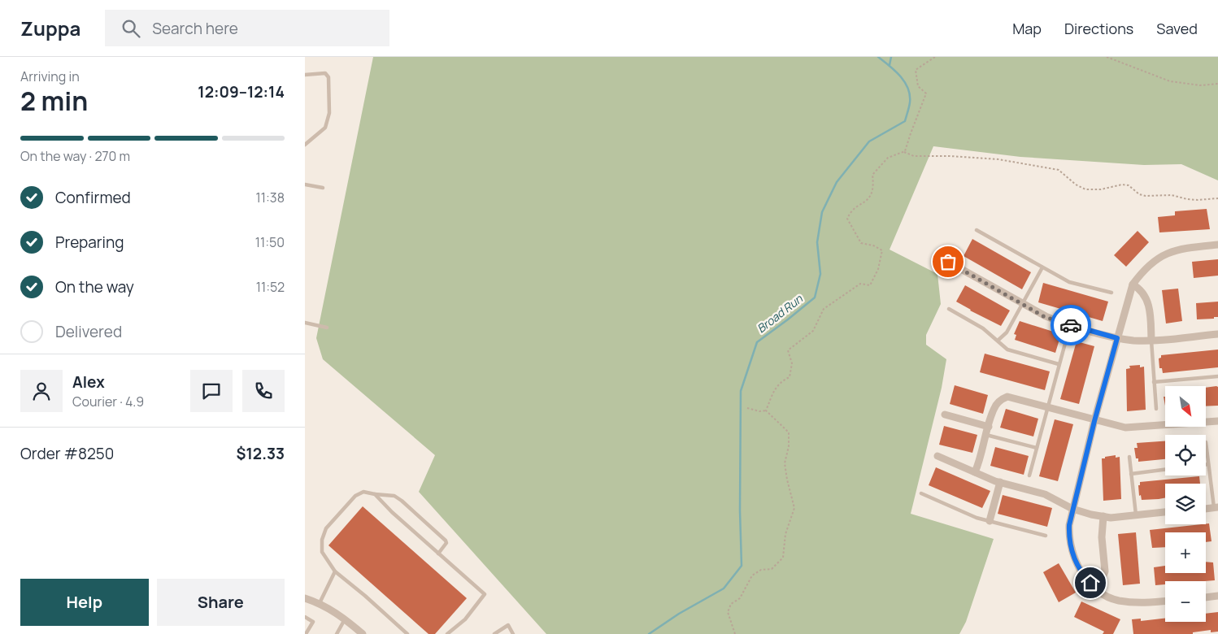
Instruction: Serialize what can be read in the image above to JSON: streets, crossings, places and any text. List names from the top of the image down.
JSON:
{
  "water": ["Broad Run"],
  "north": "bottom right",
  "page": {
    "header": "Zuppa",
    "search": "Search here",
    "nav": ["Map", "Directions", "Saved"],
    "heading": ["2 min", "Arriving in", "12:09–12:14"],
    "panel": [
      "Alex",
      "Courier · 4.9",
      "Order #8250",
      "$12.33"
    ],
    "bar": "On the way · 270 m",
    "list": [
      ["Confirmed", "11:38"],
      ["Preparing", "11:50"],
      ["On the way", "11:52"],
      "Delivered"
    ],
    "map_buttons": ["+", "−"],
    "buttons": ["Help", "Share"]
  }
}
